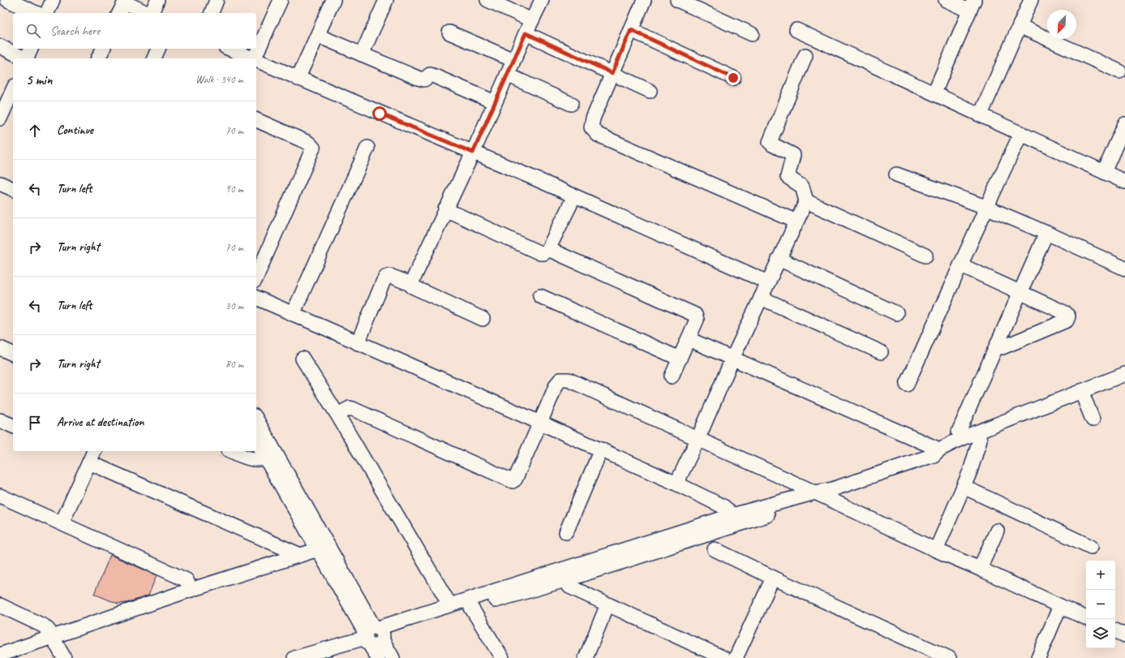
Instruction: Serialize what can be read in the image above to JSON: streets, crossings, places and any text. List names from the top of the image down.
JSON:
{
  "north": "bottom left",
  "page": {
    "search": "Search here",
    "heading": ["5 min", "Walk · 340 m"],
    "list": [
      ["Continue", "70 m"],
      ["Turn left", "90 m"],
      ["Turn right", "70 m"],
      ["Turn left", "30 m"],
      ["Turn right", "80 m"],
      "Arrive at destination"
    ],
    "map_buttons": ["+", "−"]
  }
}
